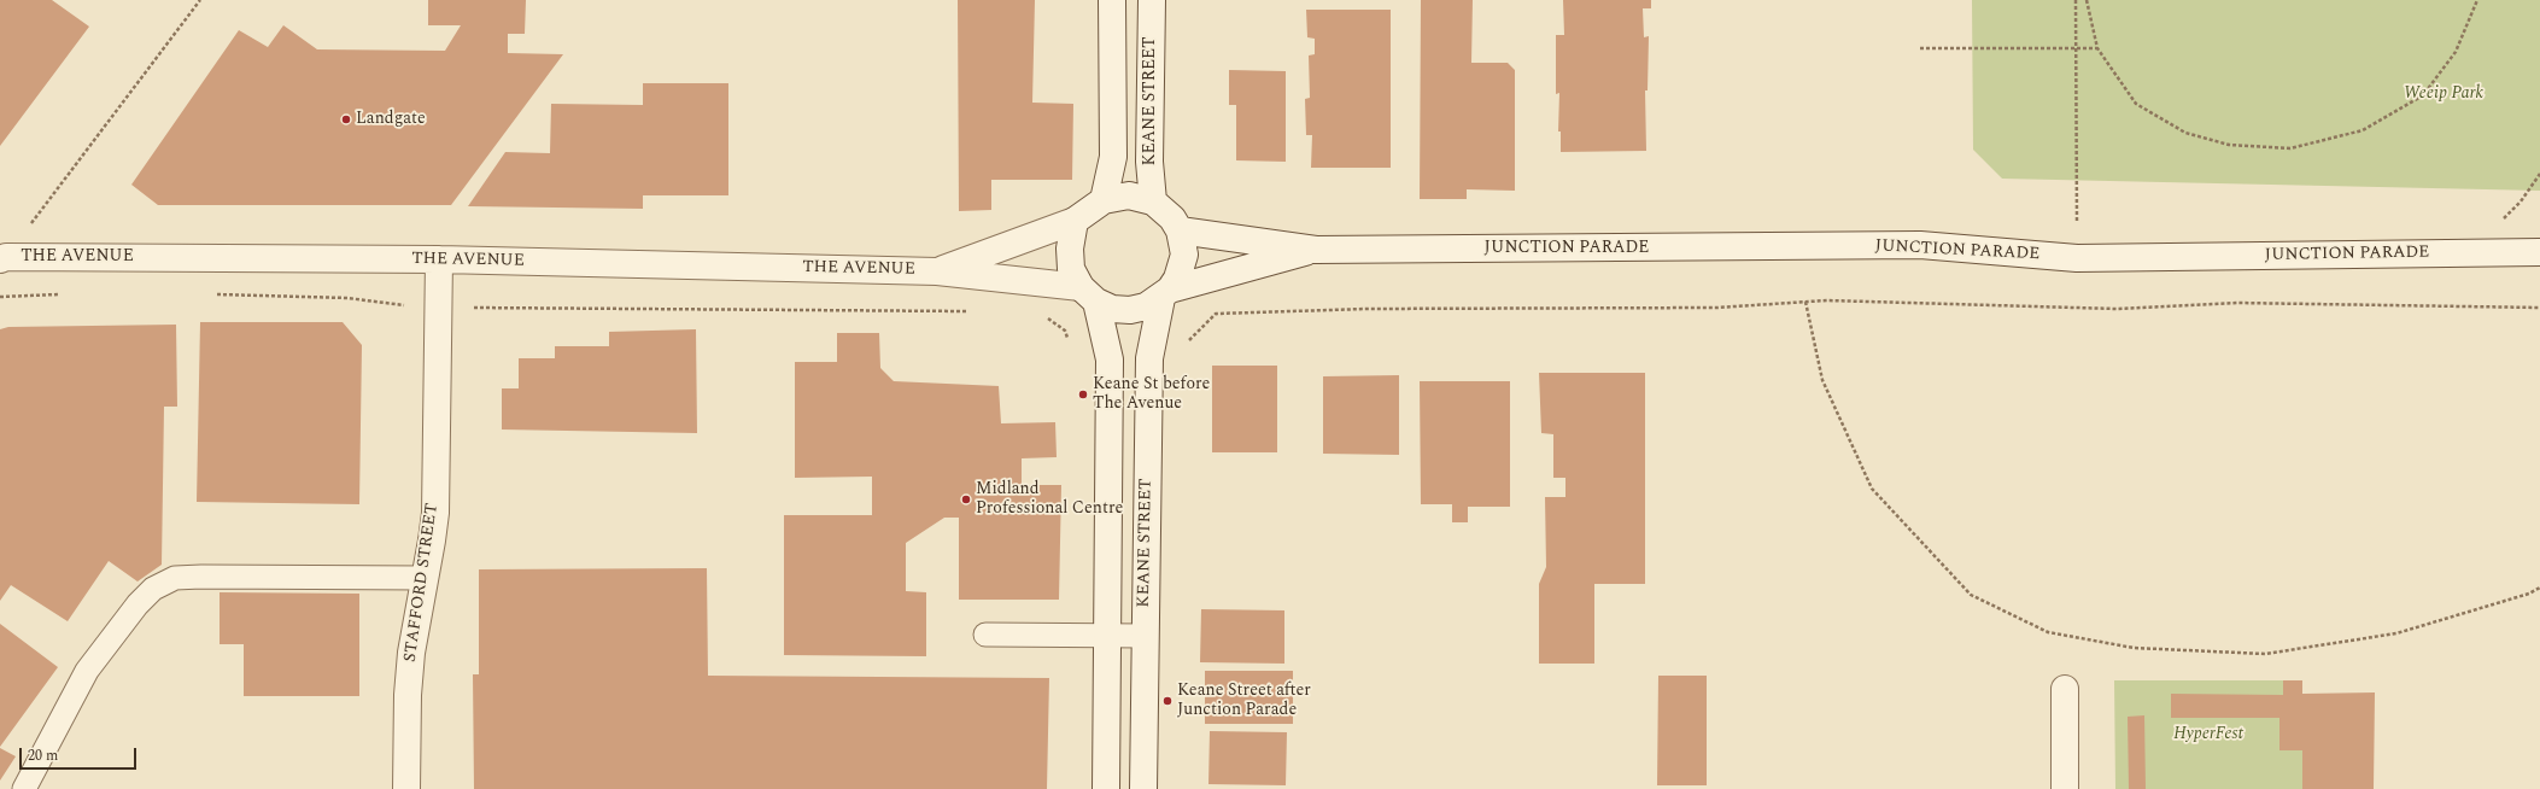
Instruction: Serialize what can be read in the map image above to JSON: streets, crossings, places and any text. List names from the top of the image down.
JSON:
{
  "streets": {
    "street": [
      "KEANE STREET",
      "JUNCTION PARADE",
      "THE AVENUE",
      "STAFFORD STREET"
    ]
  },
  "crossings": [
    ["KEANE STREET", "JUNCTION PARADE"],
    ["KEANE STREET", "THE AVENUE"],
    ["JUNCTION PARADE", "THE AVENUE"],
    ["THE AVENUE", "STAFFORD STREET"]
  ],
  "parks": ["Weeip Park", "HyperFest"],
  "places": [
    "Landgate",
    "Keane St before The Avenue",
    "Midland Professional Centre",
    "Keane Street after Junction Parade"
  ],
  "scale_bar": "20 m"
}
